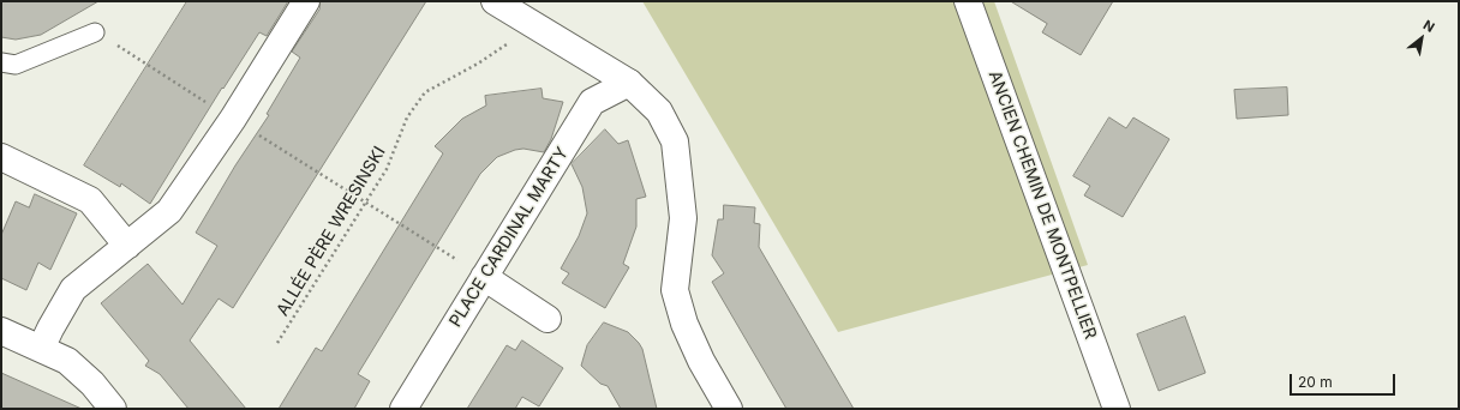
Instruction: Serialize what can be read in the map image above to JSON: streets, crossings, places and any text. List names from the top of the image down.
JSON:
{
  "streets": {
    "street": ["ANCIEN CHEMIN DE MONTPELLIER", "PLACE CARDINAL MARTY"],
    "path": ["ALLÉE PÈRE WRESINSKI"]
  },
  "scale_bar": "20 m",
  "north": "top right"
}
